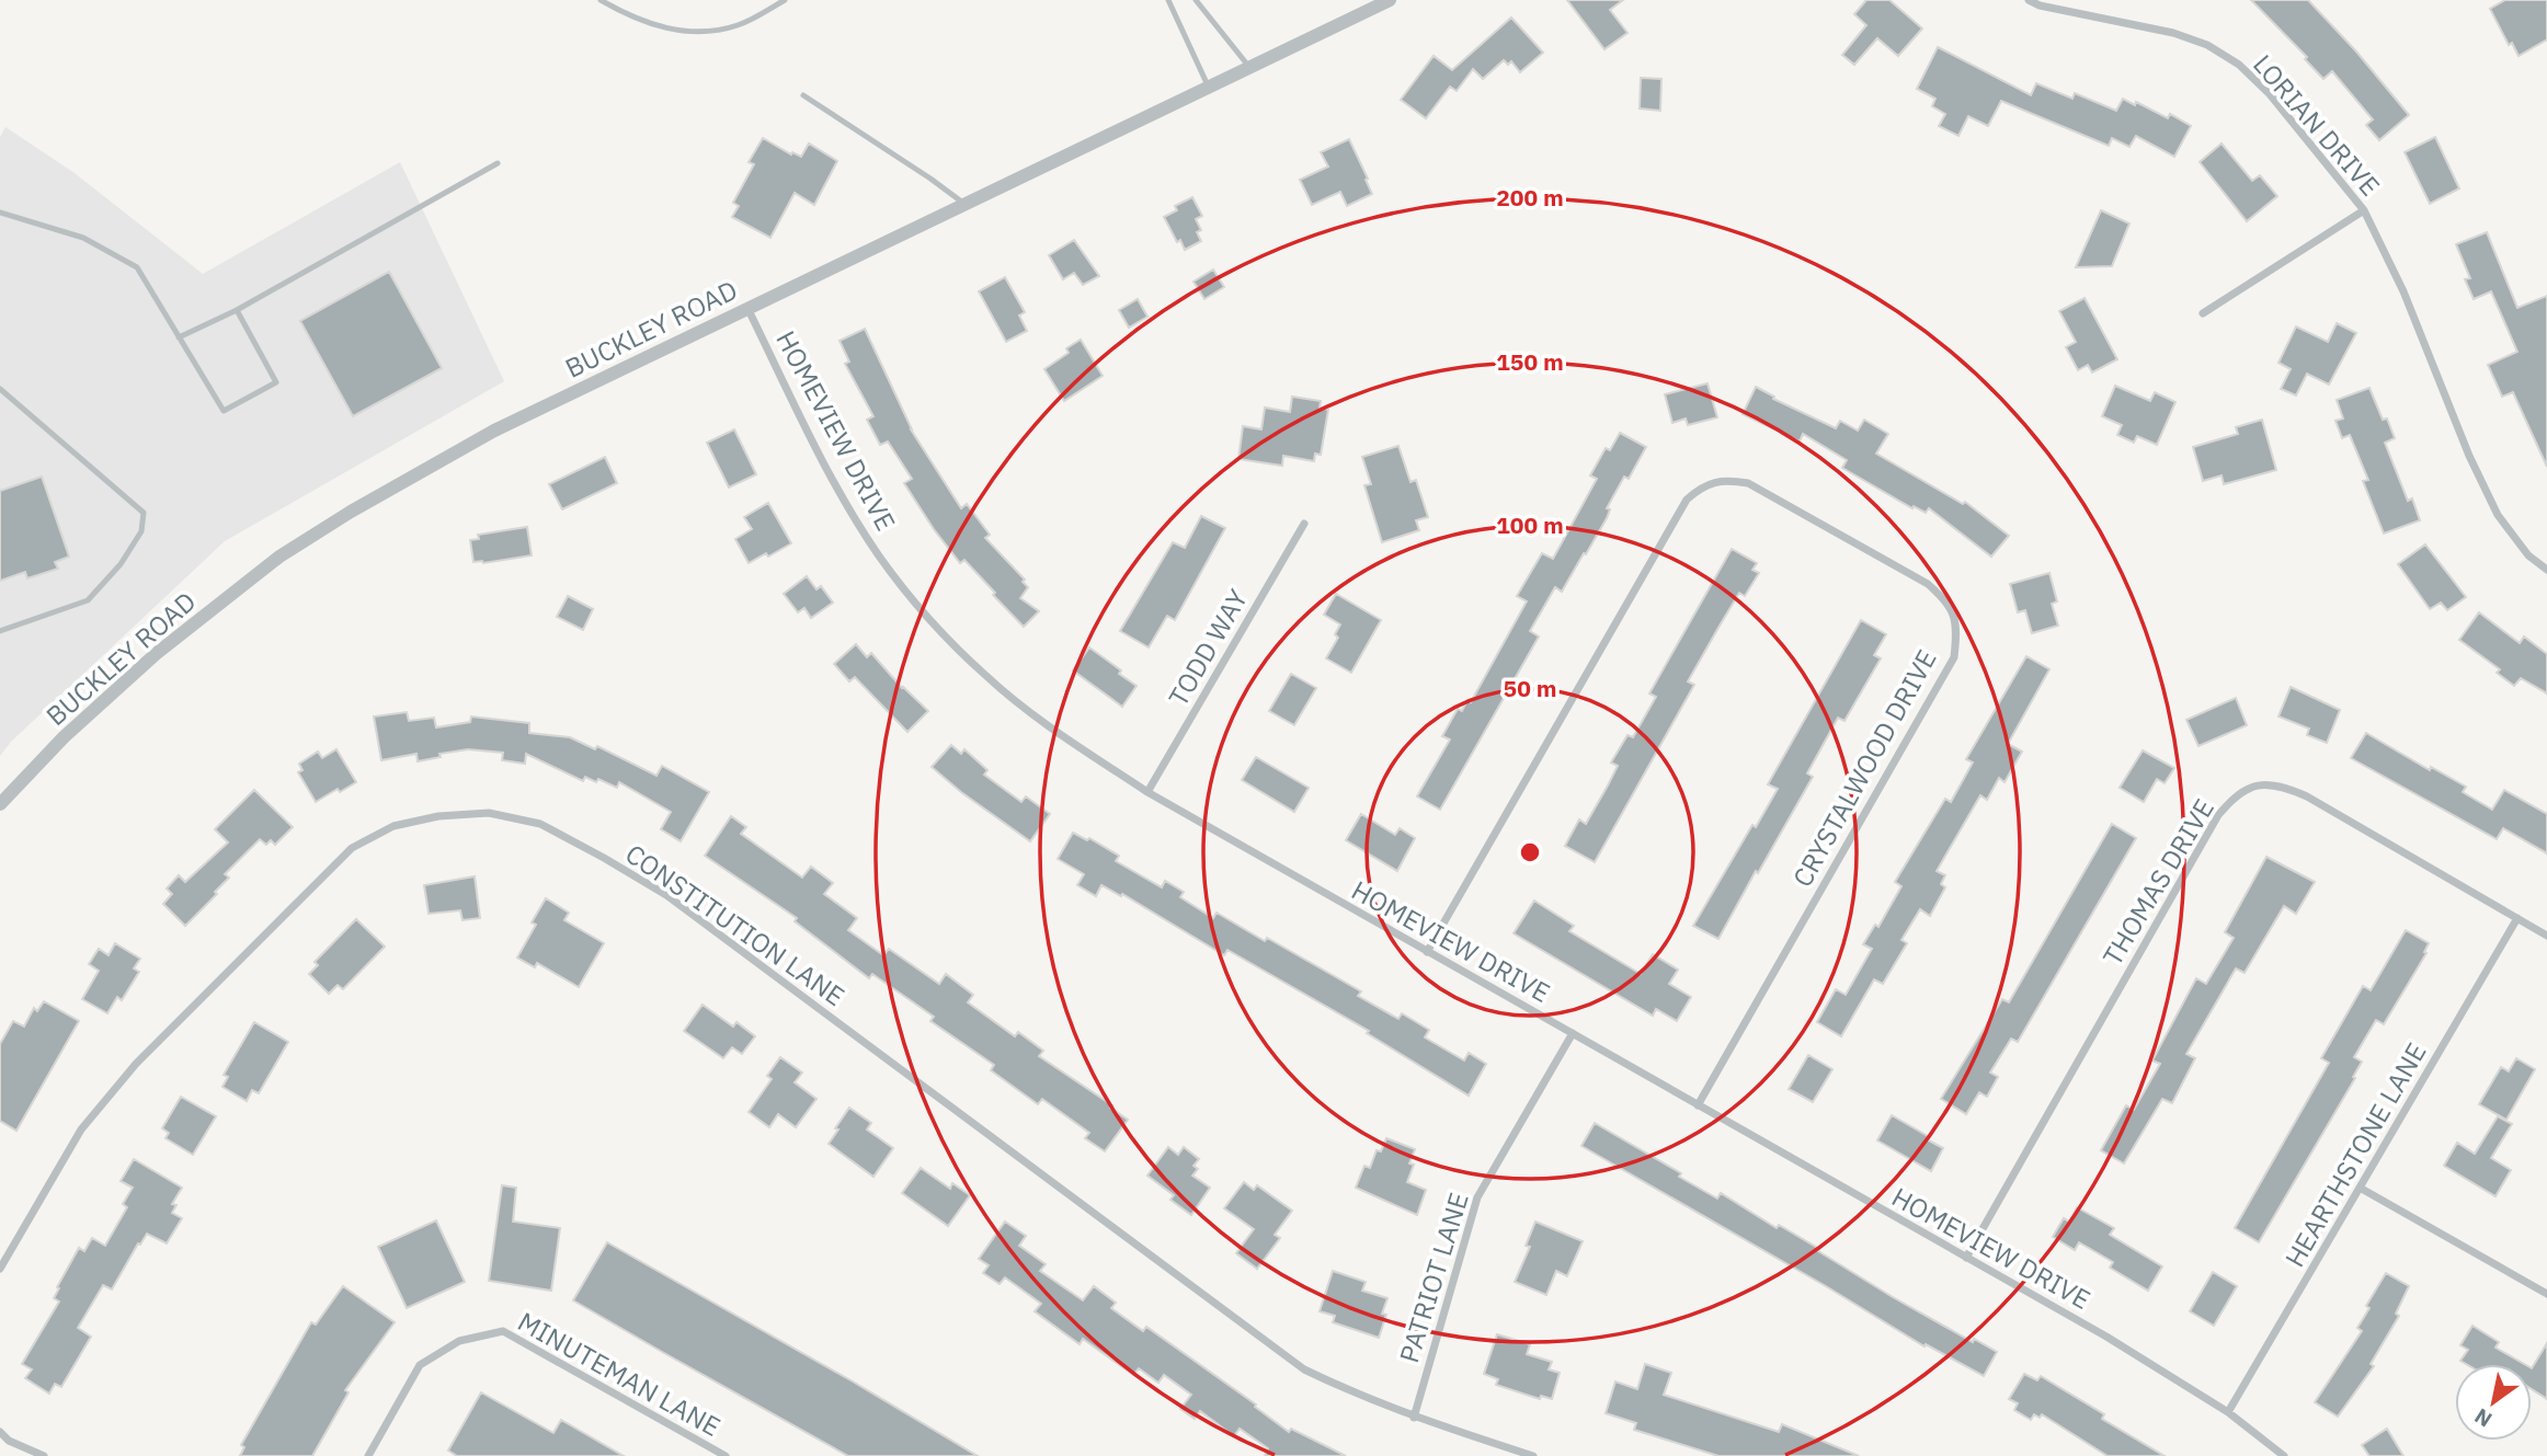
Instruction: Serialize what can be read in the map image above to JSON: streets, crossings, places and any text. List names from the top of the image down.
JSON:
{
  "streets": {
    "street": [
      "LORIAN DRIVE",
      "BUCKLEY ROAD",
      "HOMEVIEW DRIVE",
      "TODD WAY",
      "CRYSTALWOOD DRIVE",
      "THOMAS DRIVE",
      "CONSTITUTION LANE",
      "HEARTHSTONE LANE",
      "PATRIOT LANE",
      "MINUTEMAN LANE"
    ]
  },
  "crossings": [
    ["BUCKLEY ROAD", "HOMEVIEW DRIVE"],
    ["HOMEVIEW DRIVE", "TODD WAY"],
    ["HOMEVIEW DRIVE", "CRYSTALWOOD DRIVE"],
    ["HOMEVIEW DRIVE", "THOMAS DRIVE"],
    ["HOMEVIEW DRIVE", "HEARTHSTONE LANE"],
    ["HOMEVIEW DRIVE", "PATRIOT LANE"],
    ["THOMAS DRIVE", "HEARTHSTONE LANE"],
    ["CONSTITUTION LANE", "PATRIOT LANE"]
  ],
  "north": "bottom left",
  "rings": [
    "200 m",
    "150 m",
    "100 m",
    "50 m"
  ]
}
